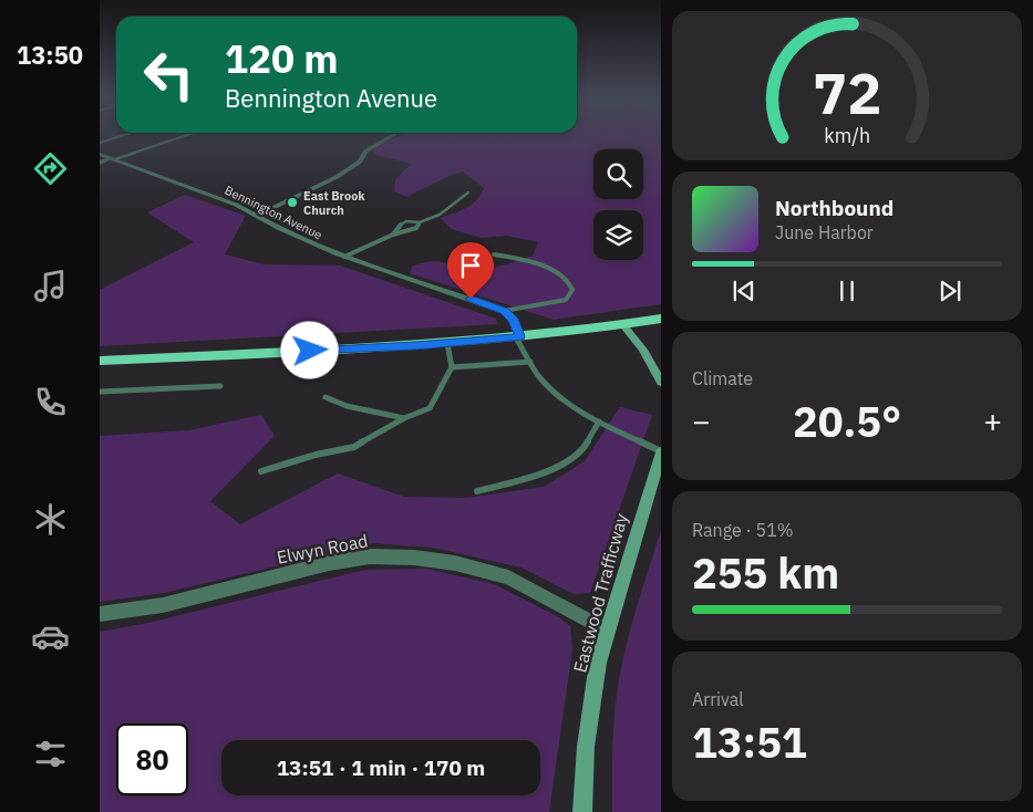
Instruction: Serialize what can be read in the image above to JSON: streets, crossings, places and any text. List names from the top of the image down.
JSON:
{
  "streets": {
    "main road": ["Eastwood Trafficway"],
    "street": ["Bennington Avenue", "Elwyn Road"]
  },
  "crossings": [
    ["Elwyn Road", "Eastwood Trafficway"]
  ],
  "places": ["East Brook Church"],
  "page": {
    "tabs": "13:50",
    "turn": ["120 m", "Bennington Avenue"],
    "song": ["Northbound", "June Harbor"],
    "tile": [
      "Climate",
      ["Range · 51%", "255 km"],
      ["Arrival", "13:51"]
    ],
    "heat": ["−", "20.5°", "+"],
    "limit": "80",
    "trip": "13:51 · 1 min · 170 m",
    "gauge": ["72", "km/h"]
  }
}
